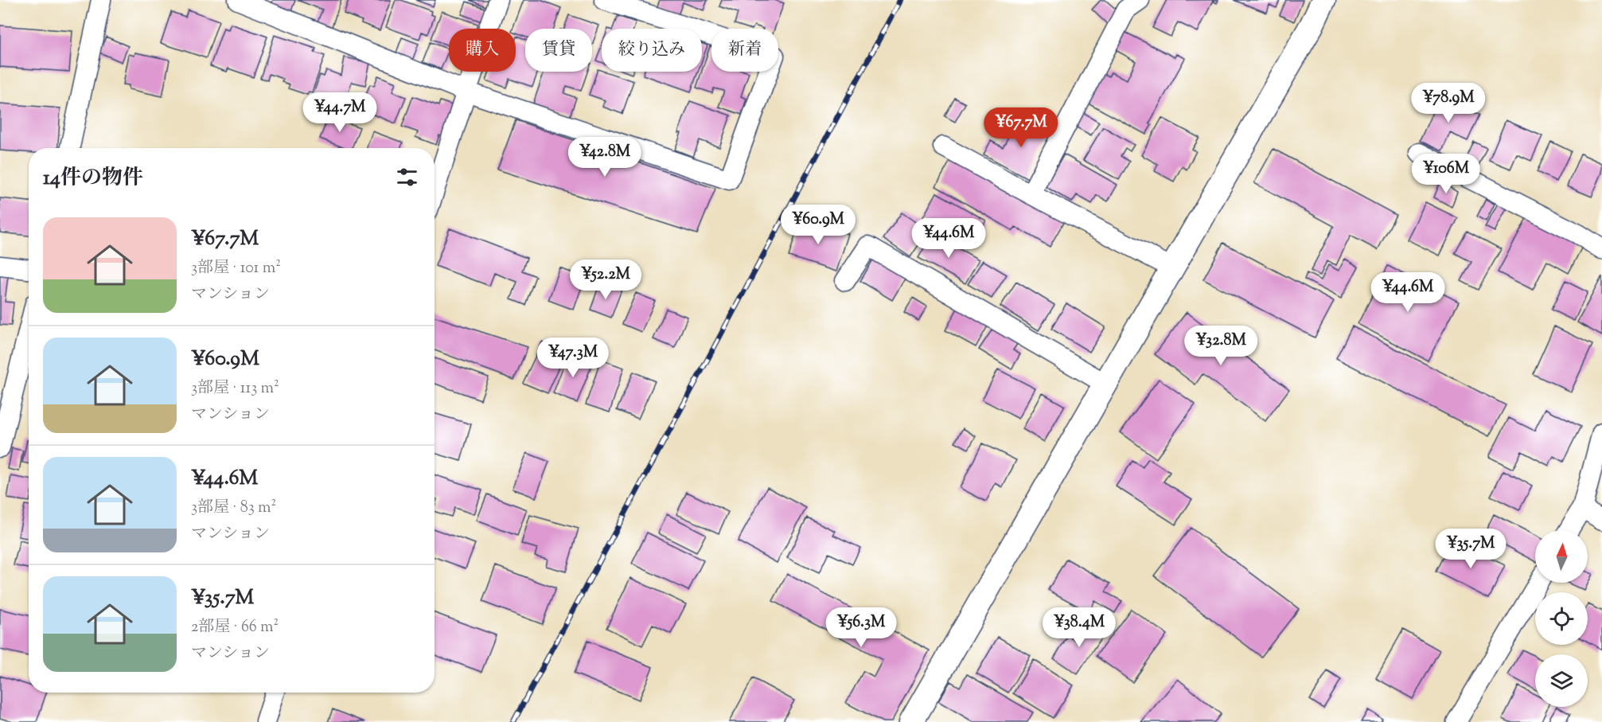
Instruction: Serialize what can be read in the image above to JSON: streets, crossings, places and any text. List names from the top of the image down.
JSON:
{
  "north": "top",
  "page": {
    "chip": [
      "購入",
      "賃貸",
      "絞り込み",
      "新着"
    ],
    "price": [
      "¥78.9M",
      "¥44.7M",
      "¥67.7M",
      "¥42.8M",
      "¥106M",
      "¥60.9M",
      "¥44.6M",
      "¥52.2M",
      "¥44.6M",
      "¥32.8M",
      "¥47.3M",
      "¥35.7M",
      "¥56.3M",
      "¥38.4M"
    ],
    "heading": "14件の物件",
    "list": [
      {
        "name": "¥67.7M",
        "note": "3部屋 · 101 m² · マンション"
      },
      {
        "name": "¥60.9M",
        "note": "3部屋 · 113 m² · マンション"
      },
      {
        "name": "¥44.6M",
        "note": "3部屋 · 83 m² · マンション"
      },
      {
        "name": "¥35.7M",
        "note": "2部屋 · 66 m² · マンション"
      }
    ]
  }
}
